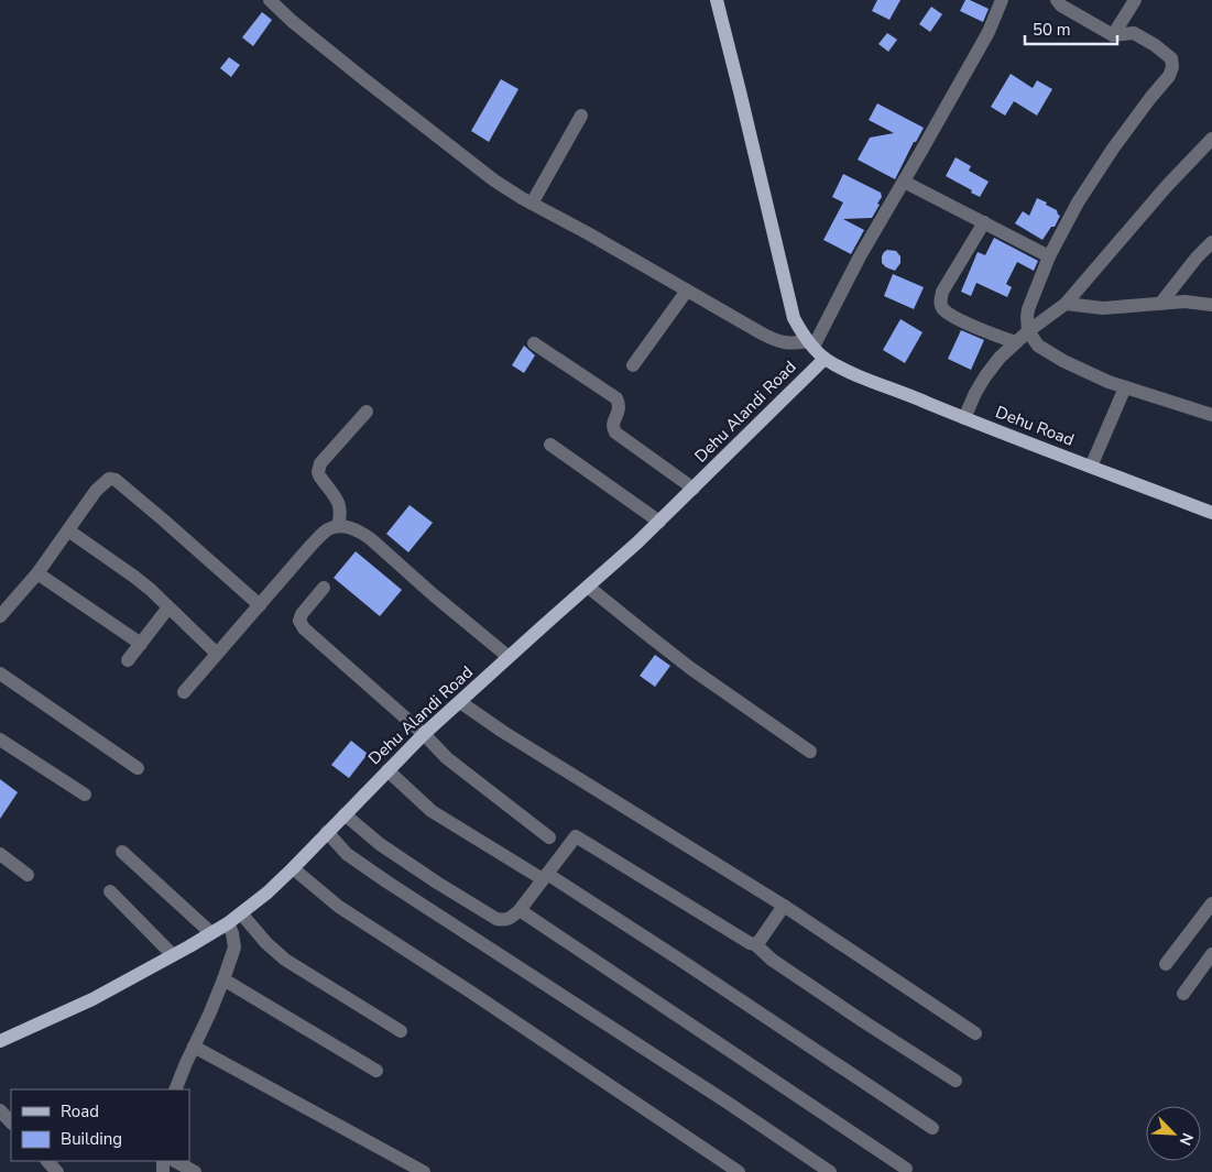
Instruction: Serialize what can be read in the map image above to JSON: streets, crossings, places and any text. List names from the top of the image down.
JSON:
{
  "streets": {
    "main road": ["Dehu Alandi Road", "Dehu Road"]
  },
  "crossings": [
    ["Dehu Alandi Road", "Dehu Road"]
  ],
  "legend": ["Road", "Building"],
  "scale_bar": "50 m",
  "north": "bottom right"
}
